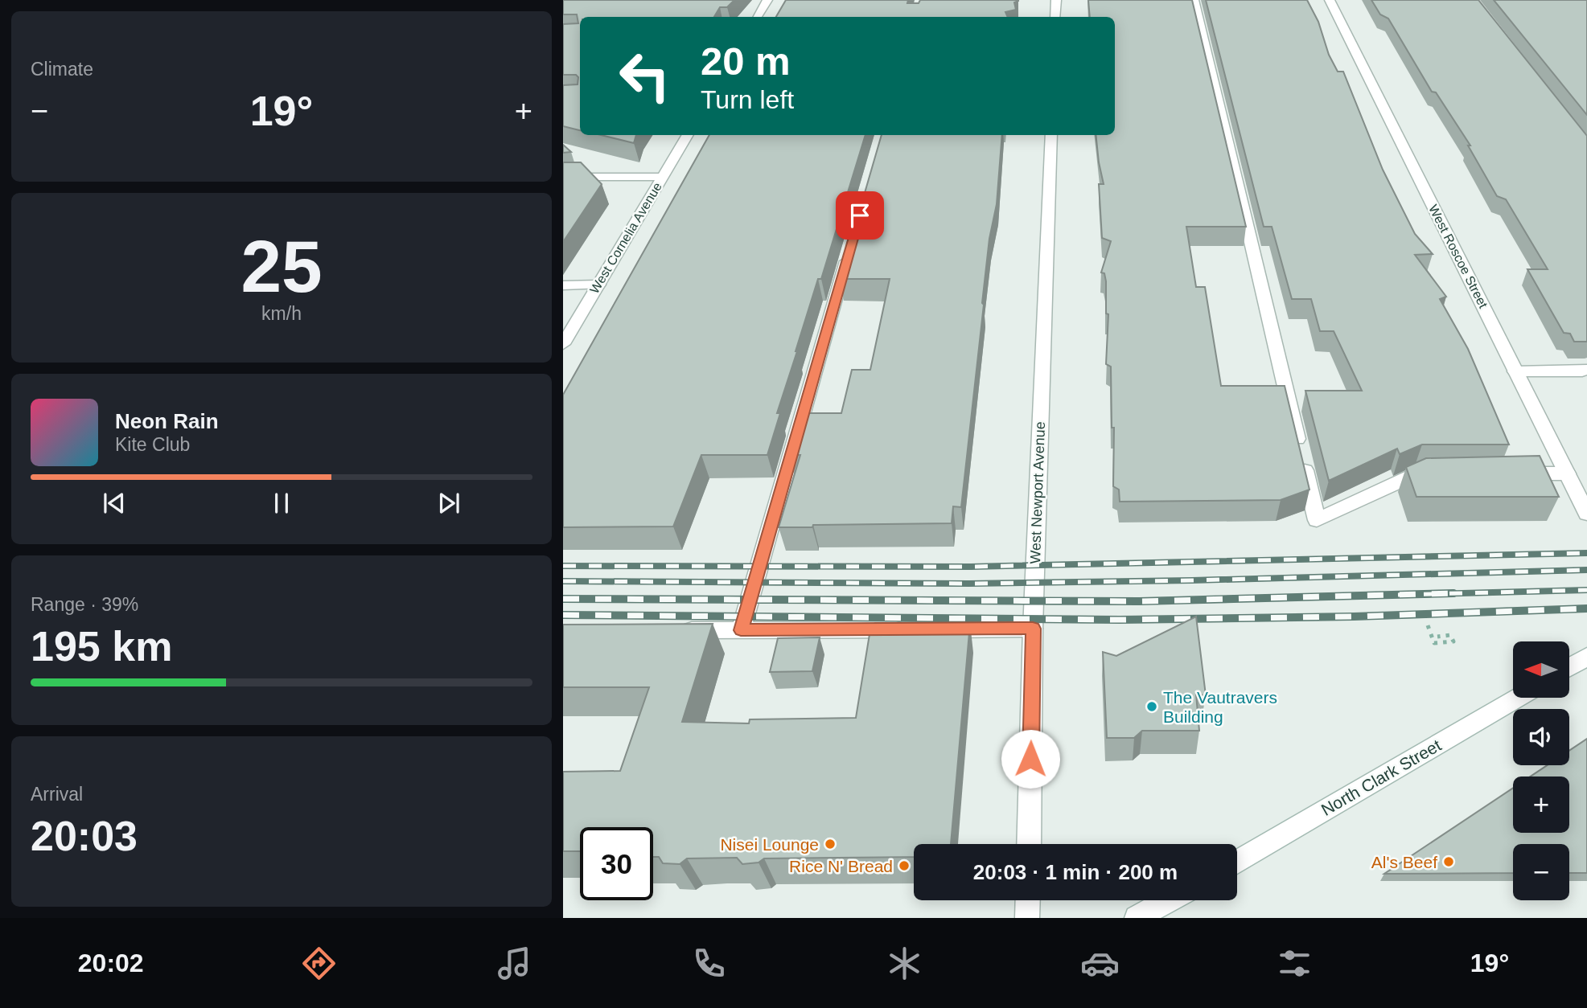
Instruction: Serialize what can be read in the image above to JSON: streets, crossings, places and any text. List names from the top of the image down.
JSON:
{
  "streets": {
    "street": [
      "West Cornelia Avenue",
      "West Roscoe Street",
      "West Newport Avenue",
      "North Clark Street"
    ]
  },
  "places": [
    "The Vautravers Building",
    "Nisei Lounge",
    "Al's Beef",
    "Rice N' Bread"
  ],
  "north": "left",
  "page": {
    "tile": [
      "Climate",
      ["25", "km/h"],
      ["Range · 39%", "195 km"],
      ["Arrival", "20:03"]
    ],
    "turn": ["20 m", "Turn left"],
    "heat": ["−", "19°", "+"],
    "song": ["Neon Rain", "Kite Club"],
    "map_buttons": ["+", "−"],
    "limit": "30",
    "trip": "20:03 · 1 min · 200 m",
    "tabs": ["20:02", "19°"]
  }
}
